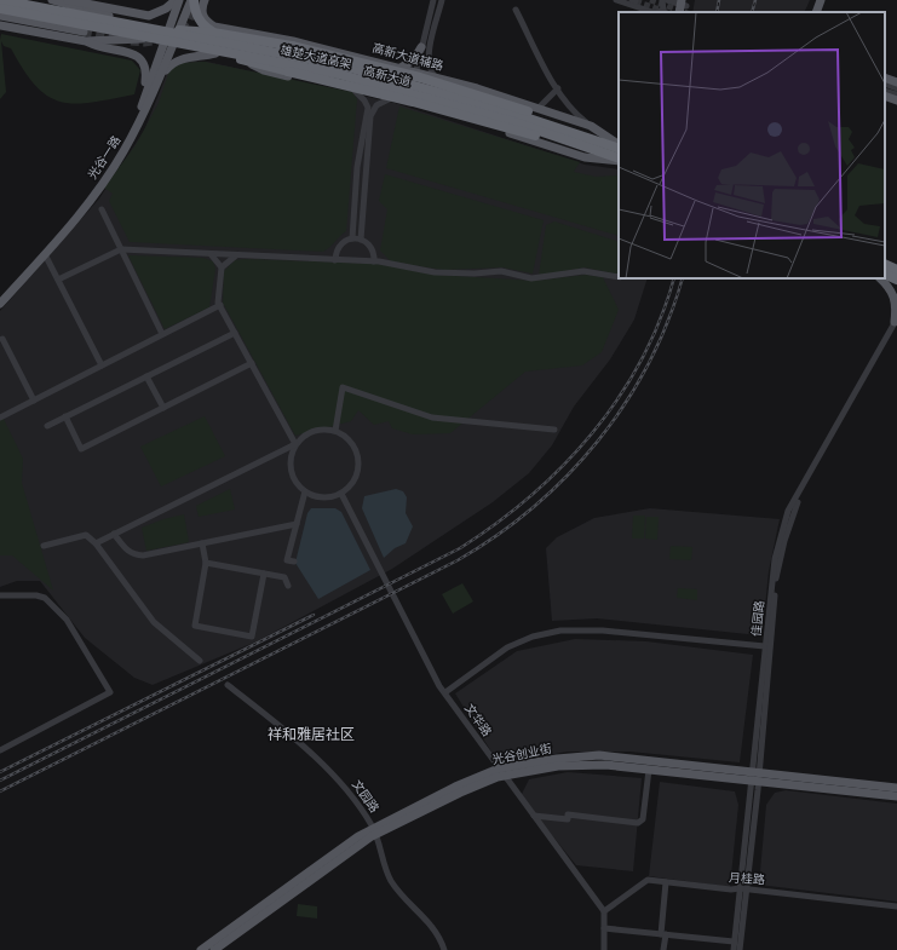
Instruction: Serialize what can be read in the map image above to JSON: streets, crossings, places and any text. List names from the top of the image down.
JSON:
{
  "streets": {
    "highway": ["雄楚大道高架"],
    "main road": [
      "高新大道辅路",
      "高新大道",
      "光谷一路",
      "光谷创业街"
    ],
    "street": [
      "佳园路",
      "文华路",
      "文园路",
      "月桂路"
    ]
  },
  "crossings": [
    ["雄楚大道高架", "高新大道"],
    ["高新大道", "光谷一路"],
    ["佳园路", "光谷创业街"],
    ["佳园路", "月桂路"],
    ["文华路", "光谷创业街"],
    ["文华路", "月桂路"],
    ["光谷创业街", "文园路"]
  ],
  "districts": ["祥和雅居社区"]
}
